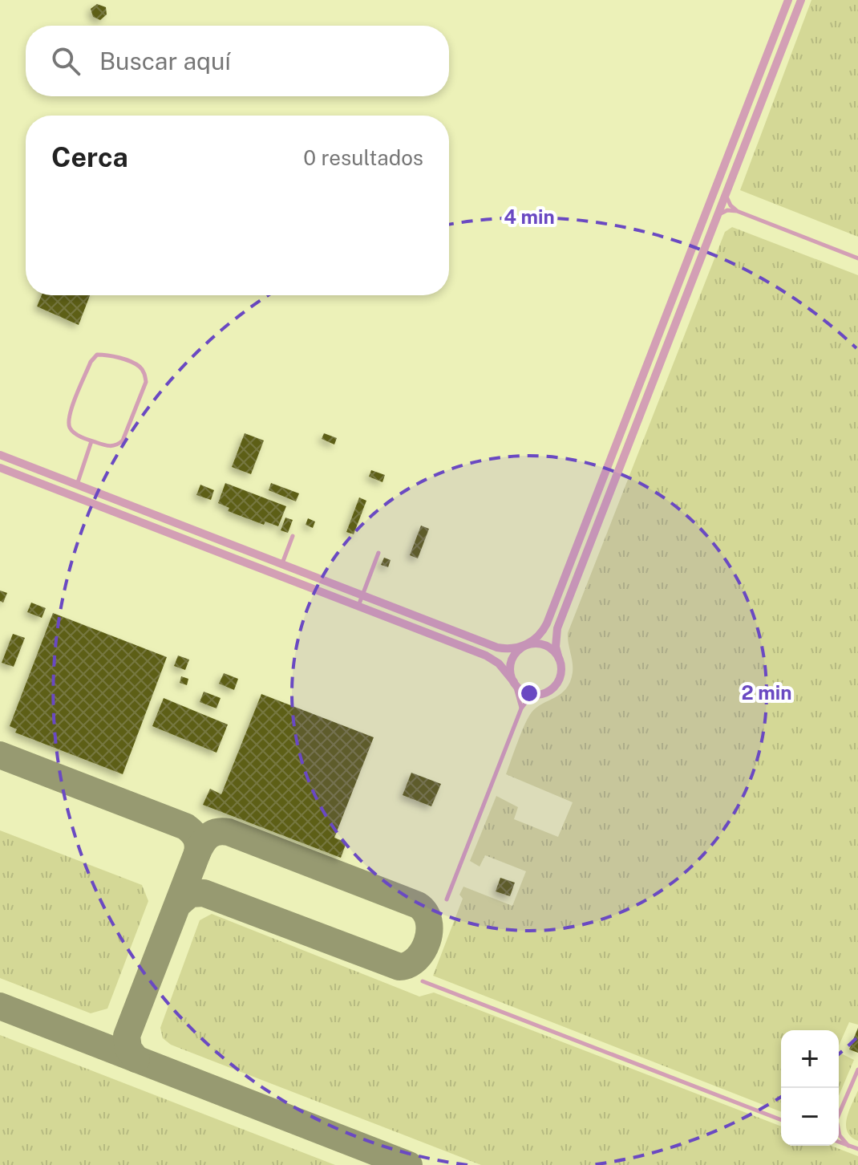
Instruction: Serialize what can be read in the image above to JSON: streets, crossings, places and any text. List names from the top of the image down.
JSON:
{
  "page": {
    "search": "Buscar aquí",
    "heading": ["Cerca", "0 resultados"],
    "map_buttons": ["+", "−"]
  },
  "rings": ["4 min", "2 min"]
}
